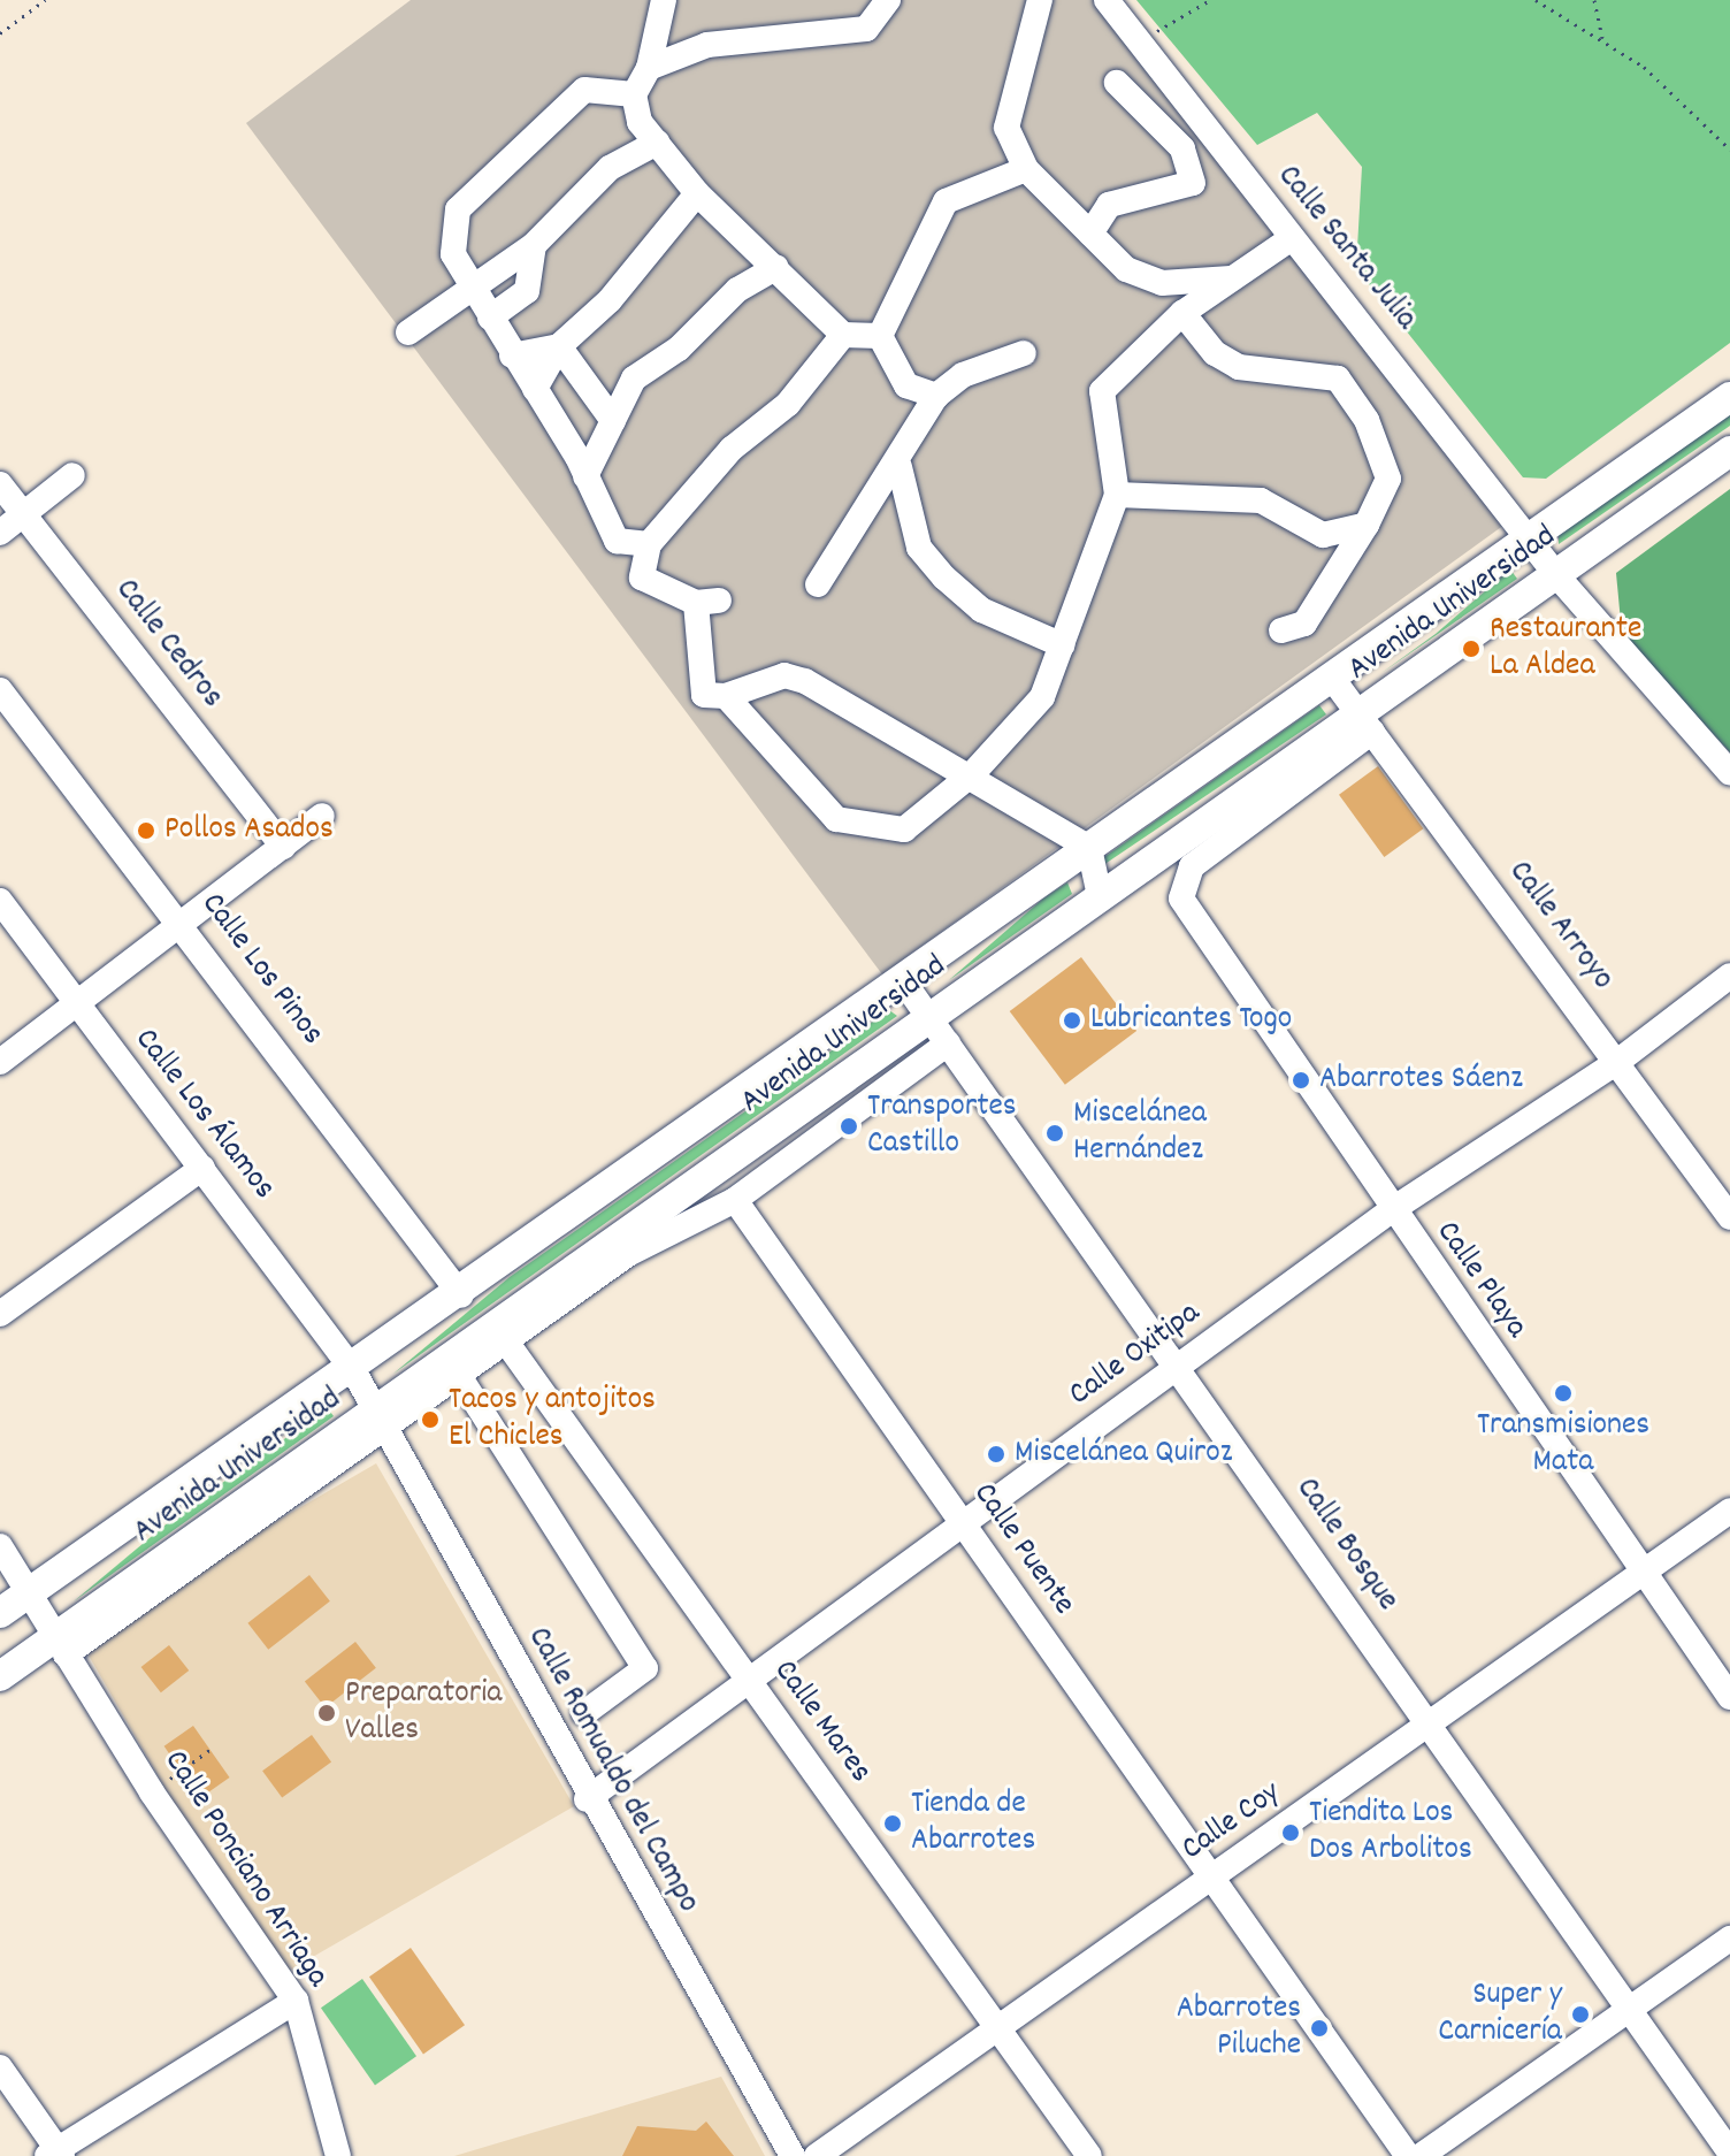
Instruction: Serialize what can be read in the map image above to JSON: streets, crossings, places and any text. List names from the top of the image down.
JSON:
{
  "streets": {
    "main road": ["Avenida Universidad"],
    "street": [
      "Calle Santa Julia",
      "Calle Cedros",
      "Calle Arroyo",
      "Calle Los Pinos",
      "Calle Los Álamos",
      "Calle Playa",
      "Calle Oxitipa",
      "Calle Bosque",
      "Calle Puente",
      "Calle Mares",
      "Calle Romualdo del Campo",
      "Calle Coy",
      "Calle Ponciano Arriaga"
    ]
  },
  "crossings": [
    ["Calle Santa Julia", "Avenida Universidad"],
    ["Avenida Universidad", "Calle Arroyo"],
    ["Avenida Universidad", "Calle Los Pinos"],
    ["Avenida Universidad", "Calle Los Álamos"],
    ["Avenida Universidad", "Calle Playa"],
    ["Avenida Universidad", "Calle Bosque"],
    ["Avenida Universidad", "Calle Mares"],
    ["Avenida Universidad", "Calle Romualdo del Campo"],
    ["Avenida Universidad", "Calle Ponciano Arriaga"],
    ["Calle Arroyo", "Calle Playa"],
    ["Calle Arroyo", "Calle Oxitipa"],
    ["Calle Los Álamos", "Calle Romualdo del Campo"],
    ["Calle Playa", "Calle Oxitipa"],
    ["Calle Playa", "Calle Coy"],
    ["Calle Oxitipa", "Calle Bosque"],
    ["Calle Oxitipa", "Calle Puente"],
    ["Calle Oxitipa", "Calle Mares"],
    ["Calle Oxitipa", "Calle Romualdo del Campo"],
    ["Calle Bosque", "Calle Coy"],
    ["Calle Puente", "Calle Coy"],
    ["Calle Mares", "Calle Coy"]
  ],
  "places": [
    "Restaurante La Aldea",
    "Pollos Asados",
    "Lubricantes Togo",
    "Abarrotes Sáenz",
    "Transportes Castillo",
    "Miscelánea Hernández",
    "Transmisiones Mata",
    "Tacos y antojitos El Chicles",
    "Miscelánea Quiroz",
    "Preparatoria Valles",
    "Tienda de Abarrotes",
    "Tiendita Los Dos Arbolitos",
    "Super y Carnicería",
    "Abarrotes Piluche"
  ]
}
